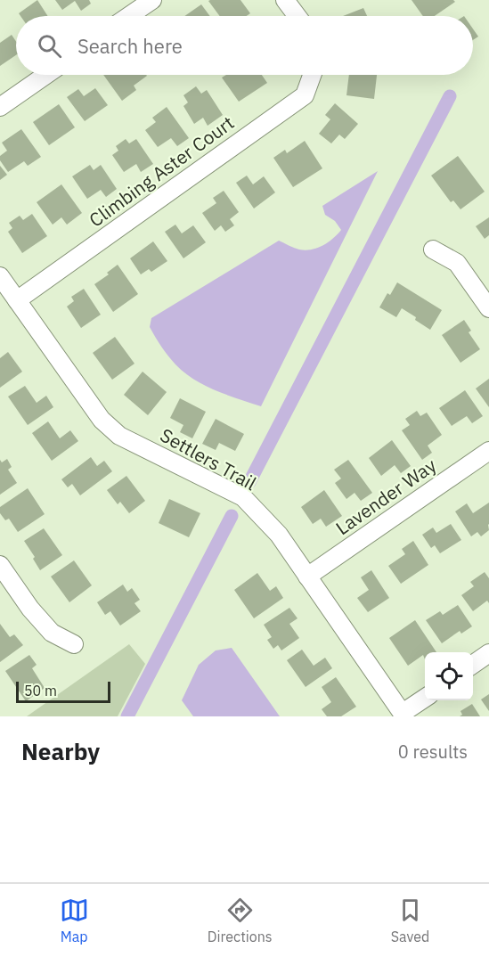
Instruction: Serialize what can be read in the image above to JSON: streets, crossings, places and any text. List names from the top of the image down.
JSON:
{
  "streets": {
    "street": ["Climbing Aster Court", "Settlers Trail", "Lavender Way"]
  },
  "crossings": [
    ["Climbing Aster Court", "Settlers Trail"],
    ["Settlers Trail", "Lavender Way"]
  ],
  "scale_bar": "50 m",
  "page": {
    "search": "Search here",
    "scale": "50 m",
    "heading": ["Nearby", "0 results"],
    "nav": ["Map", "Directions", "Saved"]
  }
}
